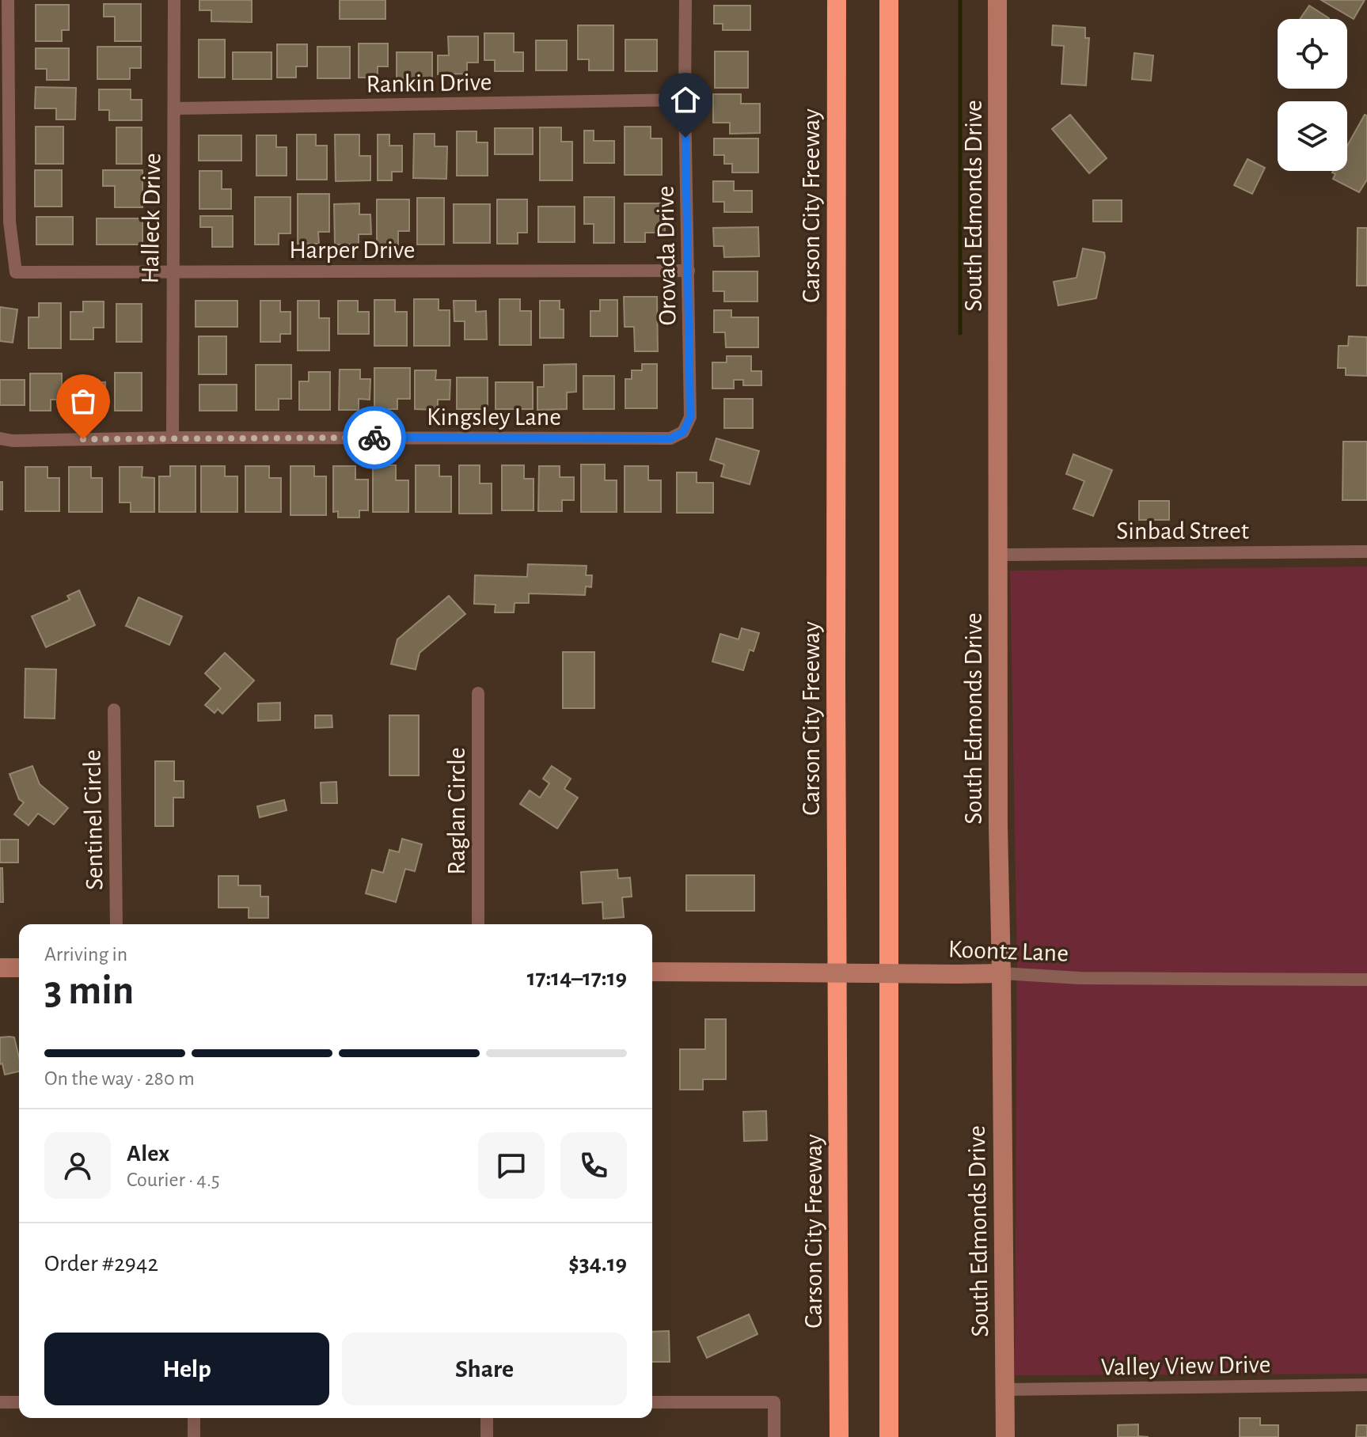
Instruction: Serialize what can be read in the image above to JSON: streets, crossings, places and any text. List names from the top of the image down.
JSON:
{
  "streets": {
    "highway": ["Carson City Freeway"],
    "street": [
      "Rankin Drive",
      "South Edmonds Drive",
      "Halleck Drive",
      "Harper Drive",
      "Orovada Drive",
      "Kingsley Lane",
      "Sinbad Street",
      "Raglan Circle",
      "Sentinel Circle",
      "Koontz Lane",
      "Valley View Drive"
    ]
  },
  "crossings": [
    ["Rankin Drive", "Halleck Drive"],
    ["Rankin Drive", "Orovada Drive"],
    ["South Edmonds Drive", "Sinbad Street"],
    ["South Edmonds Drive", "Koontz Lane"],
    ["South Edmonds Drive", "Valley View Drive"],
    ["Halleck Drive", "Harper Drive"],
    ["Halleck Drive", "Kingsley Lane"],
    ["Harper Drive", "Orovada Drive"],
    ["Orovada Drive", "Kingsley Lane"]
  ],
  "page": {
    "heading": ["3 min", "Arriving in", "17:14–17:19"],
    "panel": [
      "Alex",
      "Courier · 4.5",
      "Order #2942",
      "$34.19"
    ],
    "bar": "On the way · 280 m",
    "buttons": ["Help", "Share"]
  }
}
